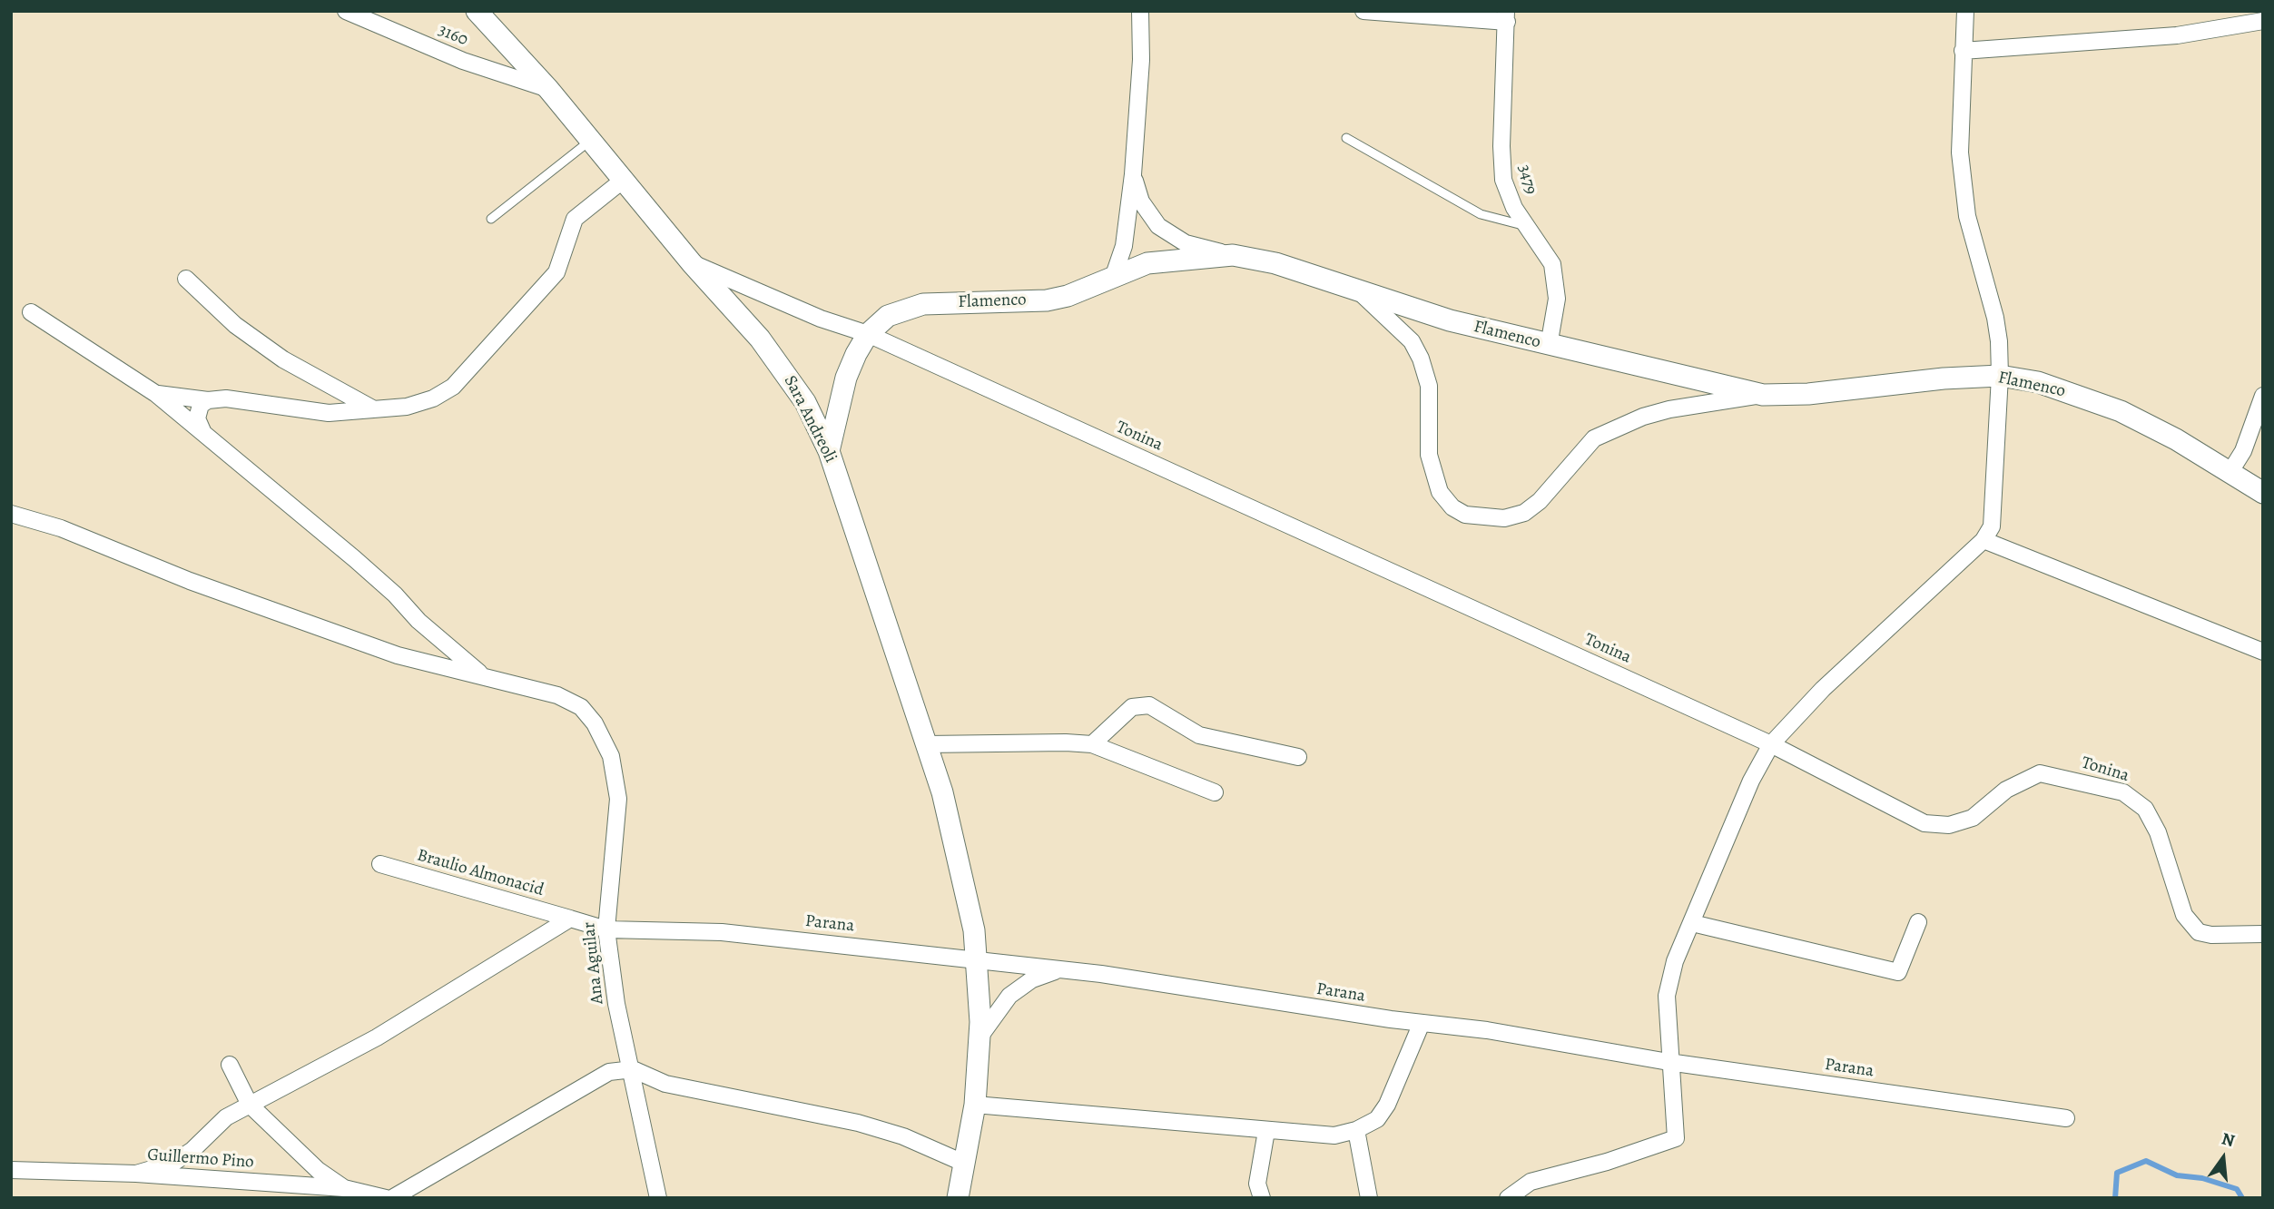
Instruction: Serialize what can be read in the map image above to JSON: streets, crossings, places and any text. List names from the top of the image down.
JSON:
{
  "streets": {
    "street": [
      "3160",
      "3479",
      "Flamenco",
      "Sara Andreoli",
      "Tonina",
      "Braulio Almonacid",
      "Parana",
      "Ana Aguilar",
      "Guillermo Pino"
    ]
  },
  "crossings": [
    ["3160", "Sara Andreoli"],
    ["3479", "Flamenco"],
    ["Flamenco", "Sara Andreoli"],
    ["Flamenco", "Tonina"],
    ["Sara Andreoli", "Tonina"],
    ["Sara Andreoli", "Parana"],
    ["Braulio Almonacid", "Parana"],
    ["Braulio Almonacid", "Ana Aguilar"],
    ["Parana", "Ana Aguilar"]
  ],
  "north": "top"
}
